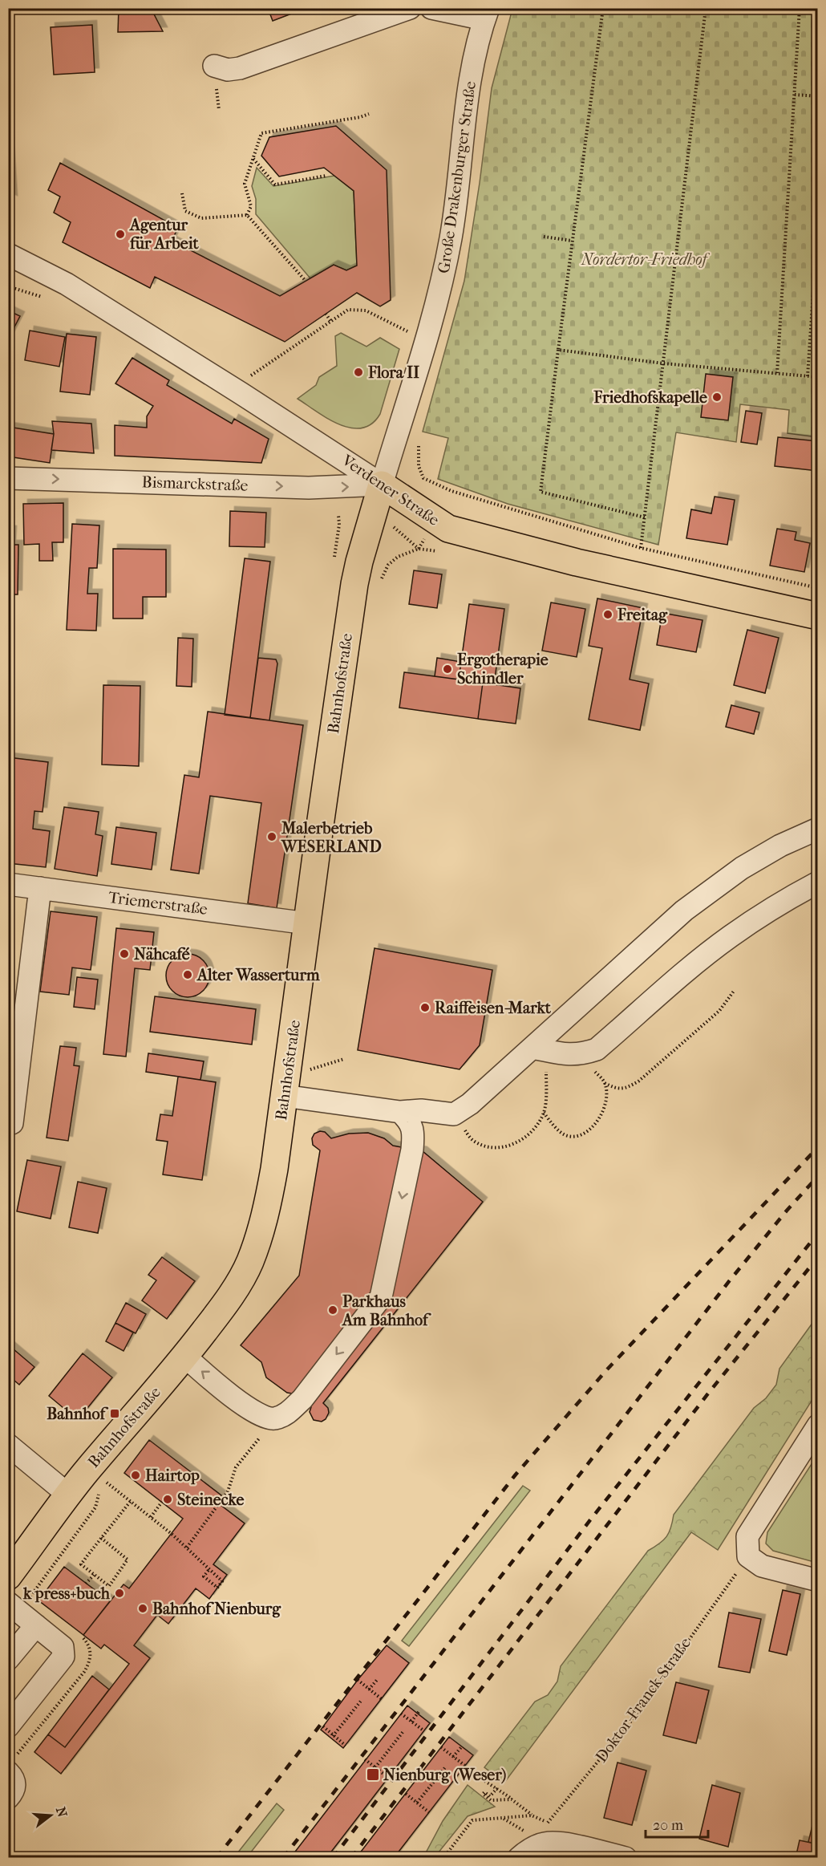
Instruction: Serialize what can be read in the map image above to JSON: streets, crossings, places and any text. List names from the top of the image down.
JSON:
{
  "streets": {
    "main road": ["Verdener Straße", "Bahnhofstraße"],
    "street": ["Große Drakenburger Straße", "Bismarckstraße", "Triemerstraße"],
    "path": ["Doktor-Franck-Straße"]
  },
  "crossings": [
    ["Große Drakenburger Straße", "Bismarckstraße"],
    ["Große Drakenburger Straße", "Verdener Straße"],
    ["Große Drakenburger Straße", "Bahnhofstraße"],
    ["Bismarckstraße", "Verdener Straße"],
    ["Bismarckstraße", "Bahnhofstraße"],
    ["Verdener Straße", "Bahnhofstraße"],
    ["Bahnhofstraße", "Triemerstraße"]
  ],
  "one_way": ["Bismarckstraße"],
  "parks": ["Nordertor-Friedhof"],
  "places": {
    "other": [
      "Agentur für Arbeit",
      "Flora II",
      "Friedhofskapelle",
      "Freitag",
      "Ergotherapie Schindler",
      "Malerbetrieb WESERLAND",
      "Nähcafé",
      "Alter Wasserturm",
      "Raiffeisen-Markt",
      "Parkhaus Am Bahnhof",
      "Hairtop",
      "Steinecke",
      "k press+buch",
      "Bahnhof Nienburg"
    ],
    "transit": ["Bahnhof", "Nienburg (Weser)"]
  },
  "scale_bar": "20 m",
  "north": "right"
}
